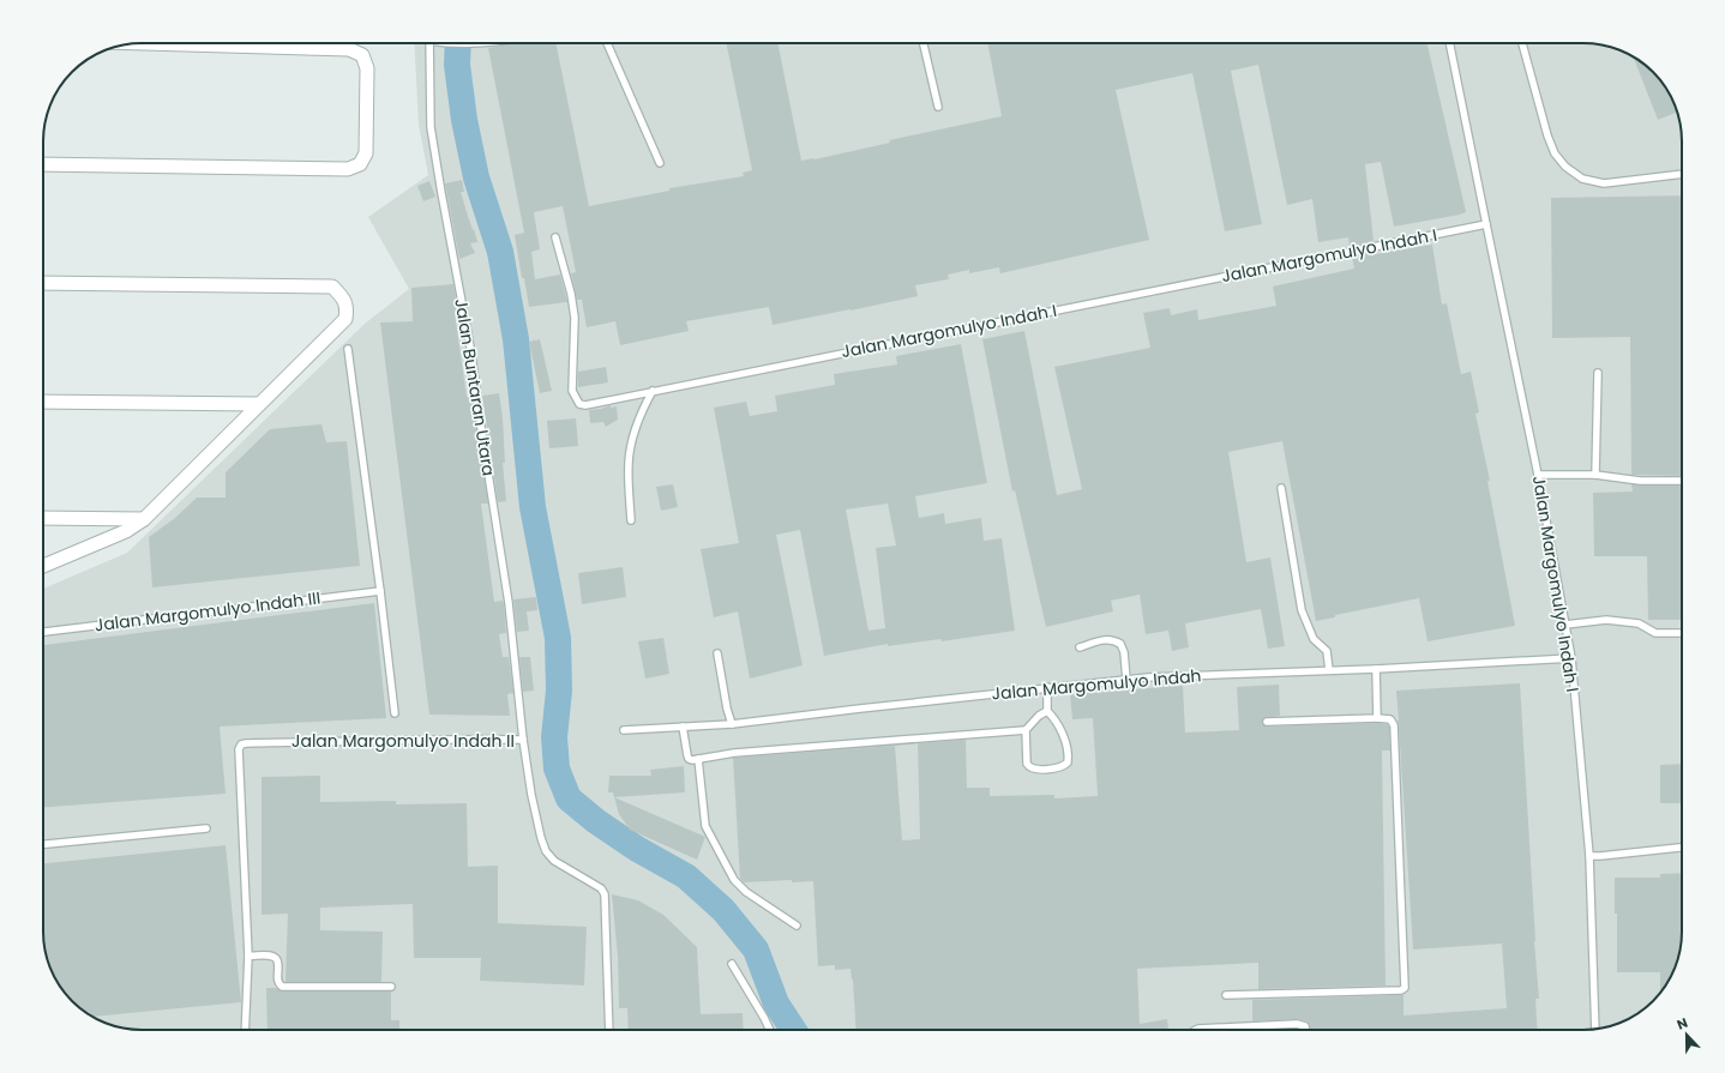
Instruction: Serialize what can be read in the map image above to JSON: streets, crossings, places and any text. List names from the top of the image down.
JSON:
{
  "streets": {
    "lane": [
      "Jalan Margomulyo Indah I",
      "Jalan Buntaran Utara",
      "Jalan Margomulyo Indah III",
      "Jalan Margomulyo Indah",
      "Jalan Margomulyo Indah II"
    ]
  },
  "crossings": [
    ["Jalan Margomulyo Indah I", "Jalan Margomulyo Indah"],
    ["Jalan Buntaran Utara", "Jalan Margomulyo Indah II"]
  ],
  "north": "top"
}
